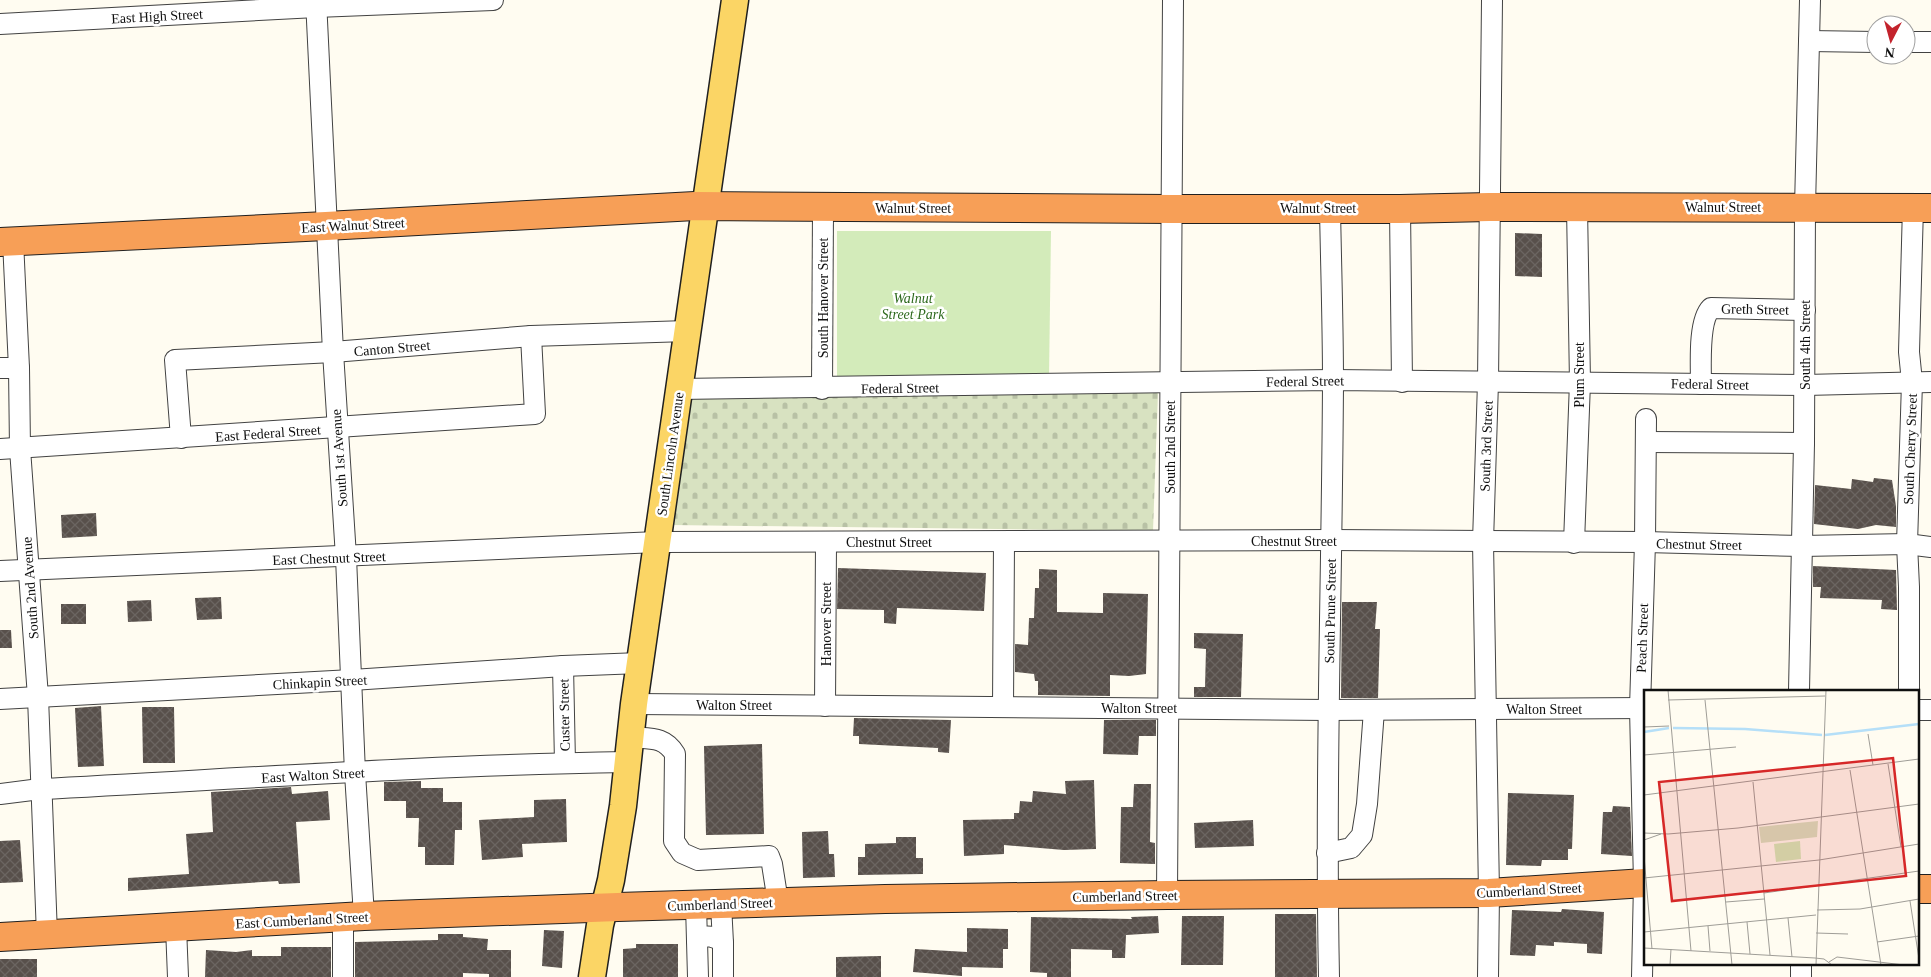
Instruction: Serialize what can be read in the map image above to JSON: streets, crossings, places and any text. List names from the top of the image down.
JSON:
{
  "streets": {
    "highway": [
      "Walnut Street",
      "East Walnut Street",
      "Cumberland Street",
      "East Cumberland Street"
    ],
    "main road": ["South Lincoln Avenue"],
    "street": [
      "East High Street",
      "South Hanover Street",
      "Greth Street",
      "South 4th Street",
      "Canton Street",
      "Plum Street",
      "Federal Street",
      "East Federal Street",
      "South 3rd Street",
      "South 2nd Street",
      "South Cherry Street",
      "South 1st Avenue",
      "Chestnut Street",
      "East Chestnut Street",
      "South 2nd Avenue",
      "South Prune Street",
      "Hanover Street",
      "Peach Street",
      "Chinkapin Street",
      "Walton Street",
      "Custer Street",
      "East Walton Street"
    ]
  },
  "crossings": [
    ["East High Street", "South 1st Avenue"],
    ["Walnut Street", "East Walnut Street"],
    ["Walnut Street", "South Hanover Street"],
    ["Walnut Street", "South 4th Street"],
    ["Walnut Street", "Plum Street"],
    ["Walnut Street", "South 3rd Street"],
    ["Walnut Street", "South 2nd Street"],
    ["Walnut Street", "South Cherry Street"],
    ["Walnut Street", "South Lincoln Avenue"],
    ["Walnut Street", "South Prune Street"],
    ["East Walnut Street", "South Lincoln Avenue"],
    ["East Walnut Street", "South 1st Avenue"],
    ["East Walnut Street", "South 2nd Avenue"],
    ["South Hanover Street", "Federal Street"],
    ["Greth Street", "South 4th Street"],
    ["Greth Street", "Federal Street"],
    ["South 4th Street", "Federal Street"],
    ["South 4th Street", "Chestnut Street"],
    ["Canton Street", "East Federal Street"],
    ["Canton Street", "South Lincoln Avenue"],
    ["Canton Street", "South 1st Avenue"],
    ["Plum Street", "Federal Street"],
    ["Plum Street", "Chestnut Street"],
    ["Federal Street", "South 3rd Street"],
    ["Federal Street", "South 2nd Street"],
    ["Federal Street", "South Cherry Street"],
    ["Federal Street", "South Lincoln Avenue"],
    ["Federal Street", "South Prune Street"],
    ["East Federal Street", "South 1st Avenue"],
    ["East Federal Street", "South 2nd Avenue"],
    ["South 3rd Street", "Chestnut Street"],
    ["South 3rd Street", "Walton Street"],
    ["South 3rd Street", "Cumberland Street"],
    ["South 2nd Street", "Chestnut Street"],
    ["South 2nd Street", "Walton Street"],
    ["South 2nd Street", "Cumberland Street"],
    ["South Cherry Street", "Chestnut Street"],
    ["South Lincoln Avenue", "Chestnut Street"],
    ["South Lincoln Avenue", "East Chestnut Street"],
    ["South Lincoln Avenue", "Chinkapin Street"],
    ["South Lincoln Avenue", "Walton Street"],
    ["South Lincoln Avenue", "East Walton Street"],
    ["South Lincoln Avenue", "Cumberland Street"],
    ["South Lincoln Avenue", "East Cumberland Street"],
    ["South 1st Avenue", "East Chestnut Street"],
    ["South 1st Avenue", "Chinkapin Street"],
    ["South 1st Avenue", "East Walton Street"],
    ["South 1st Avenue", "East Cumberland Street"],
    ["Chestnut Street", "East Chestnut Street"],
    ["Chestnut Street", "South Prune Street"],
    ["Chestnut Street", "Hanover Street"],
    ["Chestnut Street", "Peach Street"],
    ["East Chestnut Street", "South 2nd Avenue"],
    ["South 2nd Avenue", "Chinkapin Street"],
    ["South 2nd Avenue", "East Walton Street"],
    ["South 2nd Avenue", "East Cumberland Street"],
    ["South Prune Street", "Walton Street"],
    ["South Prune Street", "Cumberland Street"],
    ["Hanover Street", "Walton Street"],
    ["Peach Street", "Walton Street"],
    ["Chinkapin Street", "Custer Street"],
    ["Custer Street", "East Walton Street"],
    ["Cumberland Street", "East Cumberland Street"]
  ],
  "parks": ["Walnut Street Park"],
  "north": "bottom"
}
